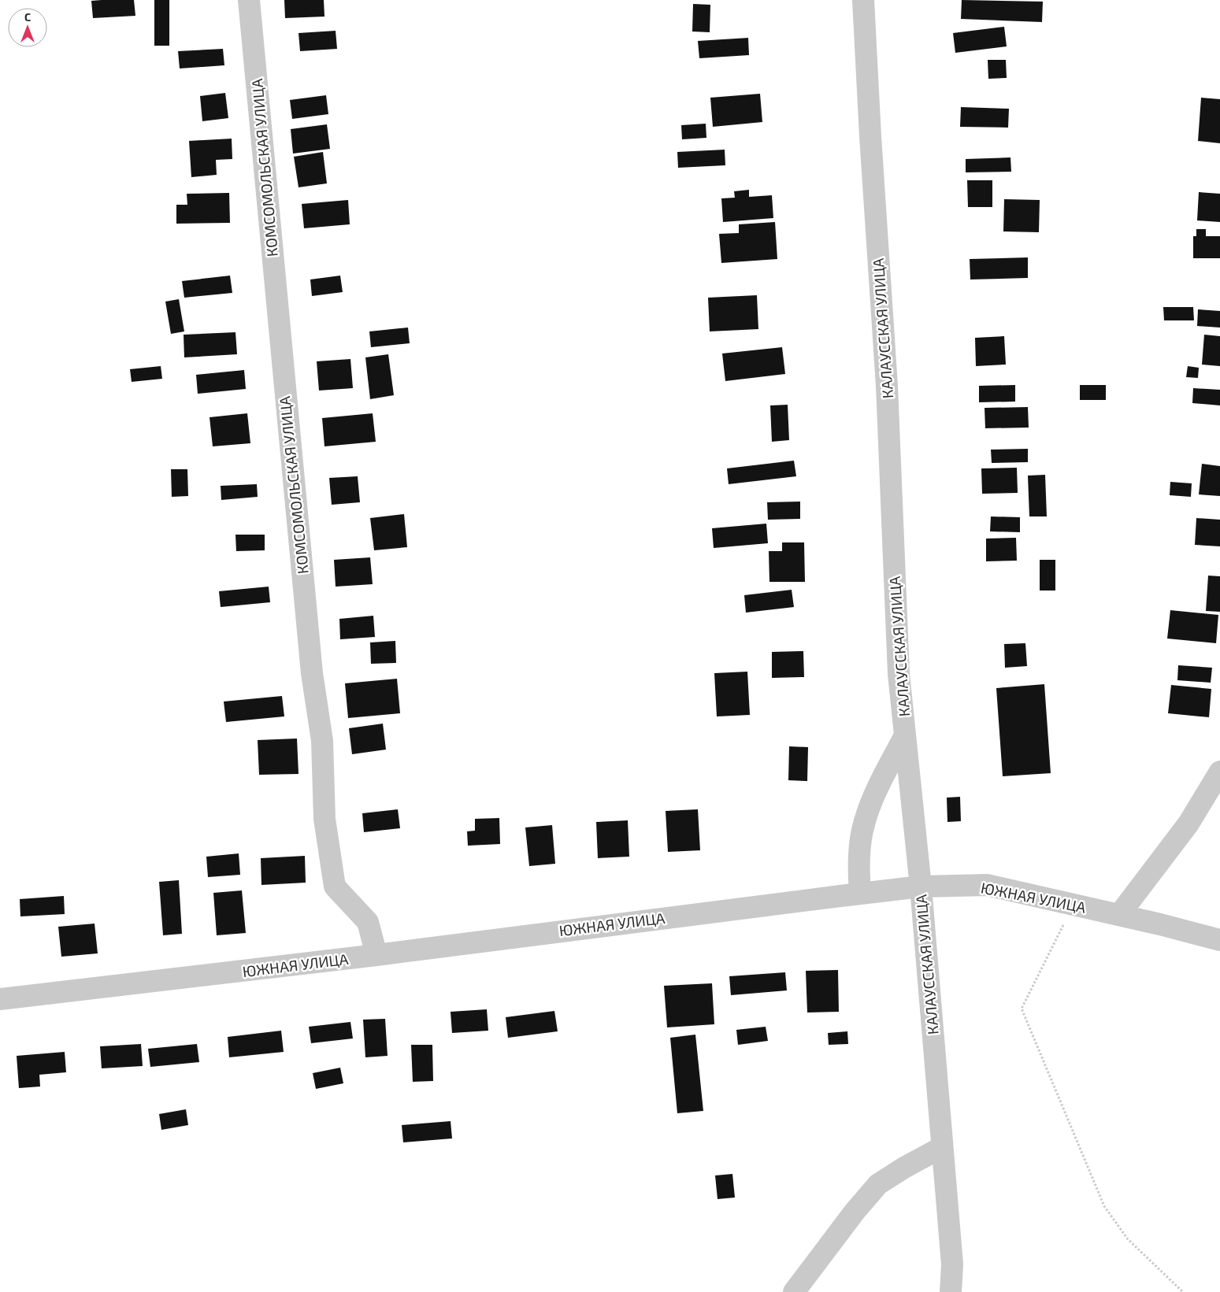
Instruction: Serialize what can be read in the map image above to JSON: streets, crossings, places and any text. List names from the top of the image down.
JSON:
{
  "streets": {
    "street": ["КОМСОМОЛЬСКАЯ УЛИЦА", "КАЛАУССКАЯ УЛИЦА", "ЮЖНАЯ УЛИЦА"]
  },
  "crossings": [
    ["КОМСОМОЛЬСКАЯ УЛИЦА", "ЮЖНАЯ УЛИЦА"],
    ["КАЛАУССКАЯ УЛИЦА", "ЮЖНАЯ УЛИЦА"]
  ],
  "north": "top"
}
